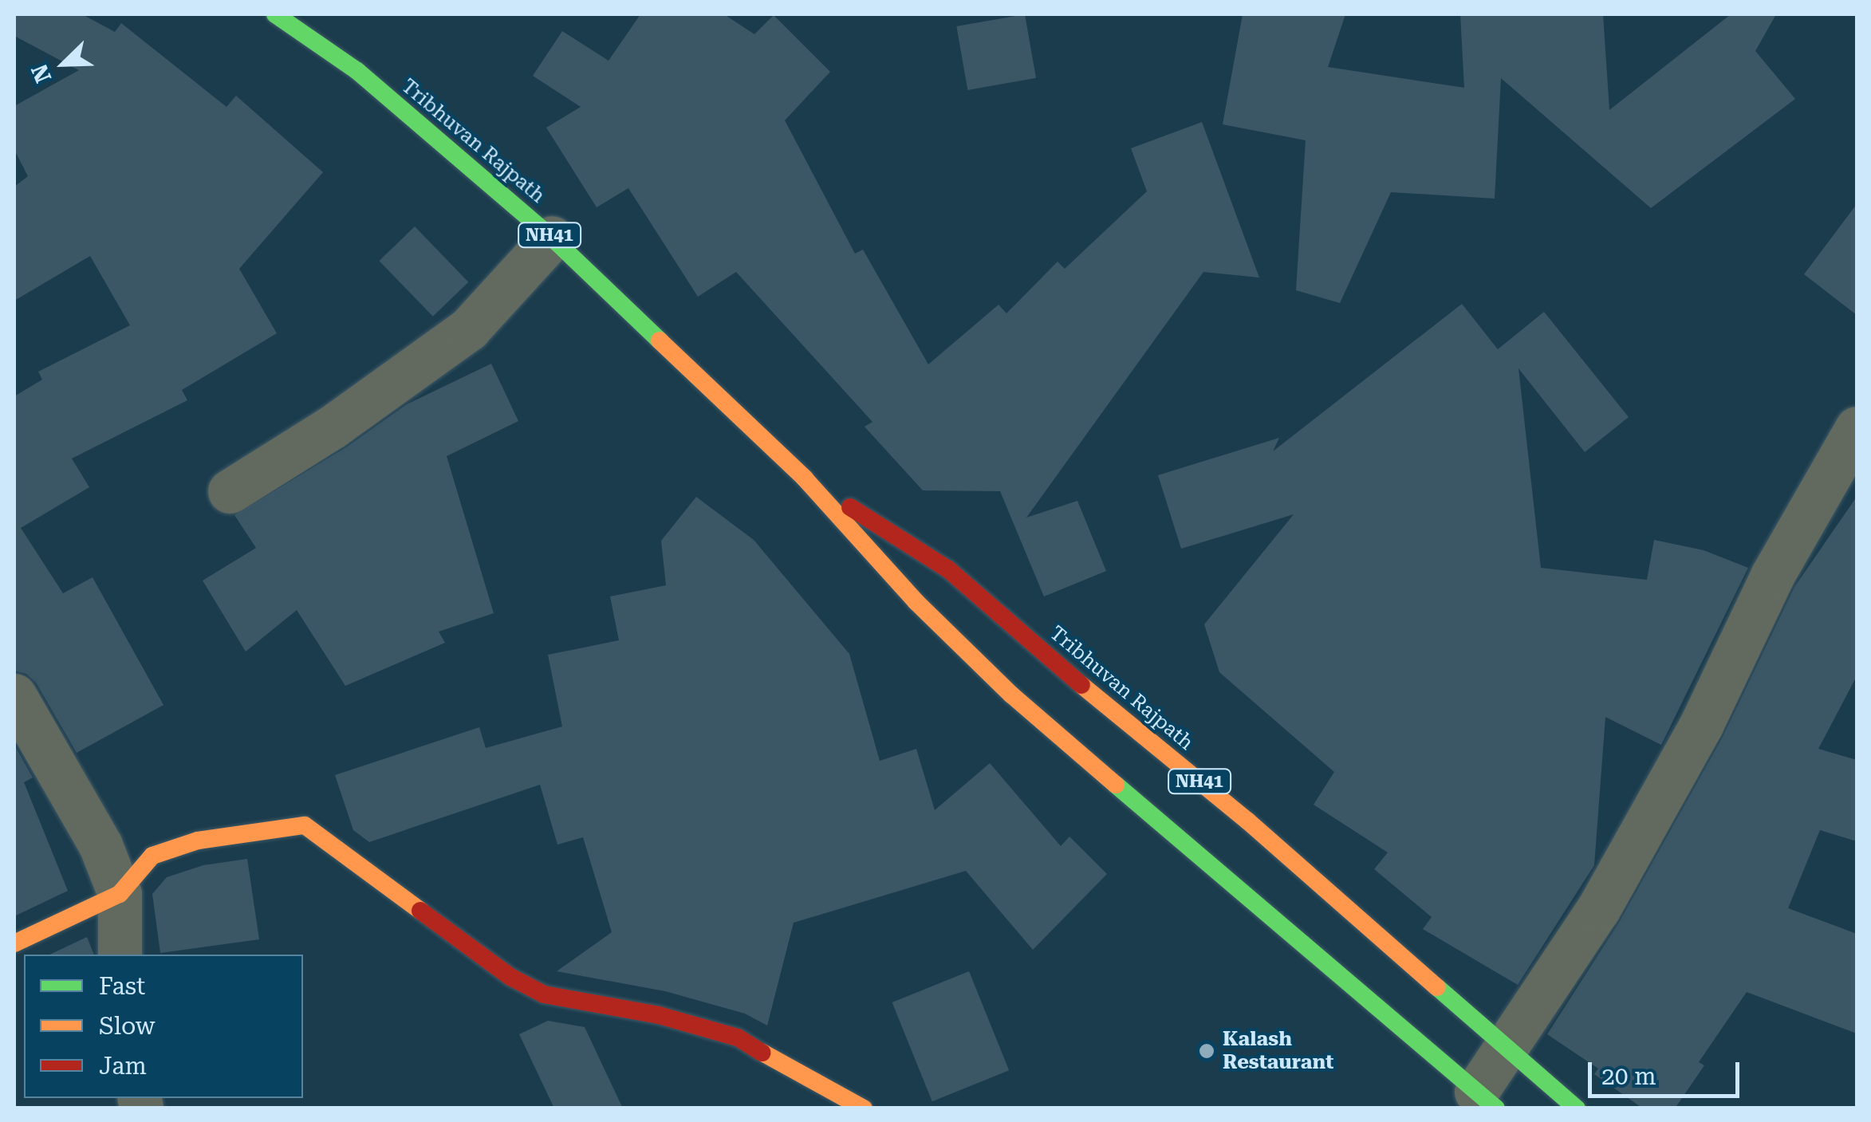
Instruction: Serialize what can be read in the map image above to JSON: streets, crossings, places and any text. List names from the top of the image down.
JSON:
{
  "streets": {
    "main road": ["Tribhuvan Rajpath", "NH41"]
  },
  "places": ["Kalash Restaurant"],
  "legend": ["Fast", "Slow", "Jam"],
  "scale_bar": "20 m",
  "north": "bottom left"
}
